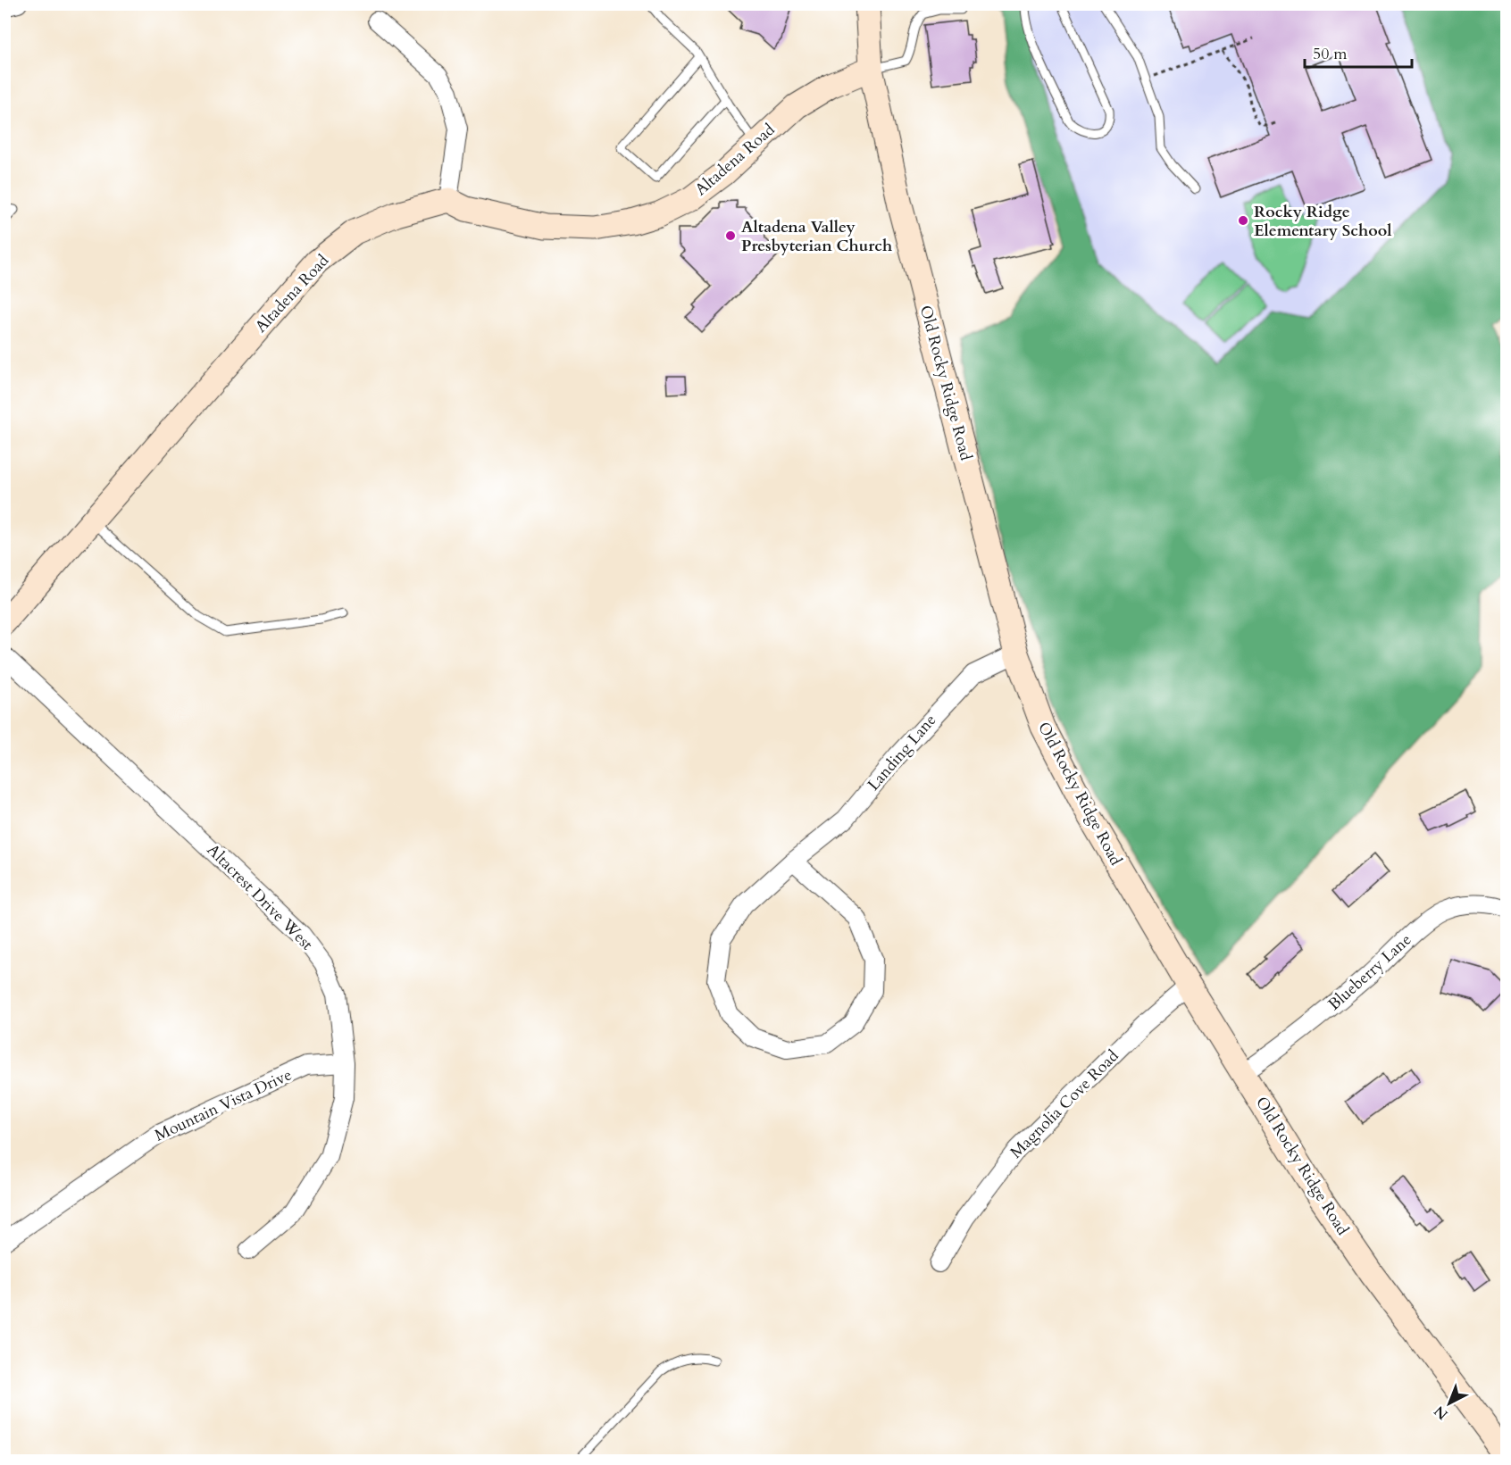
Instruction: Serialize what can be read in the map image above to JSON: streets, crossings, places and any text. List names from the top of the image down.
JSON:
{
  "streets": {
    "street": [
      "Altadena Road",
      "Old Rocky Ridge Road",
      "Landing Lane",
      "Altacrest Drive West",
      "Blueberry Lane",
      "Magnolia Cove Road",
      "Mountain Vista Drive"
    ]
  },
  "crossings": [
    ["Altadena Road", "Old Rocky Ridge Road"],
    ["Old Rocky Ridge Road", "Landing Lane"],
    ["Old Rocky Ridge Road", "Blueberry Lane"],
    ["Old Rocky Ridge Road", "Magnolia Cove Road"],
    ["Altacrest Drive West", "Mountain Vista Drive"]
  ],
  "places": ["Rocky Ridge Elementary School", "Altadena Valley Presbyterian Church"],
  "scale_bar": "50 m",
  "north": "bottom left"
}
